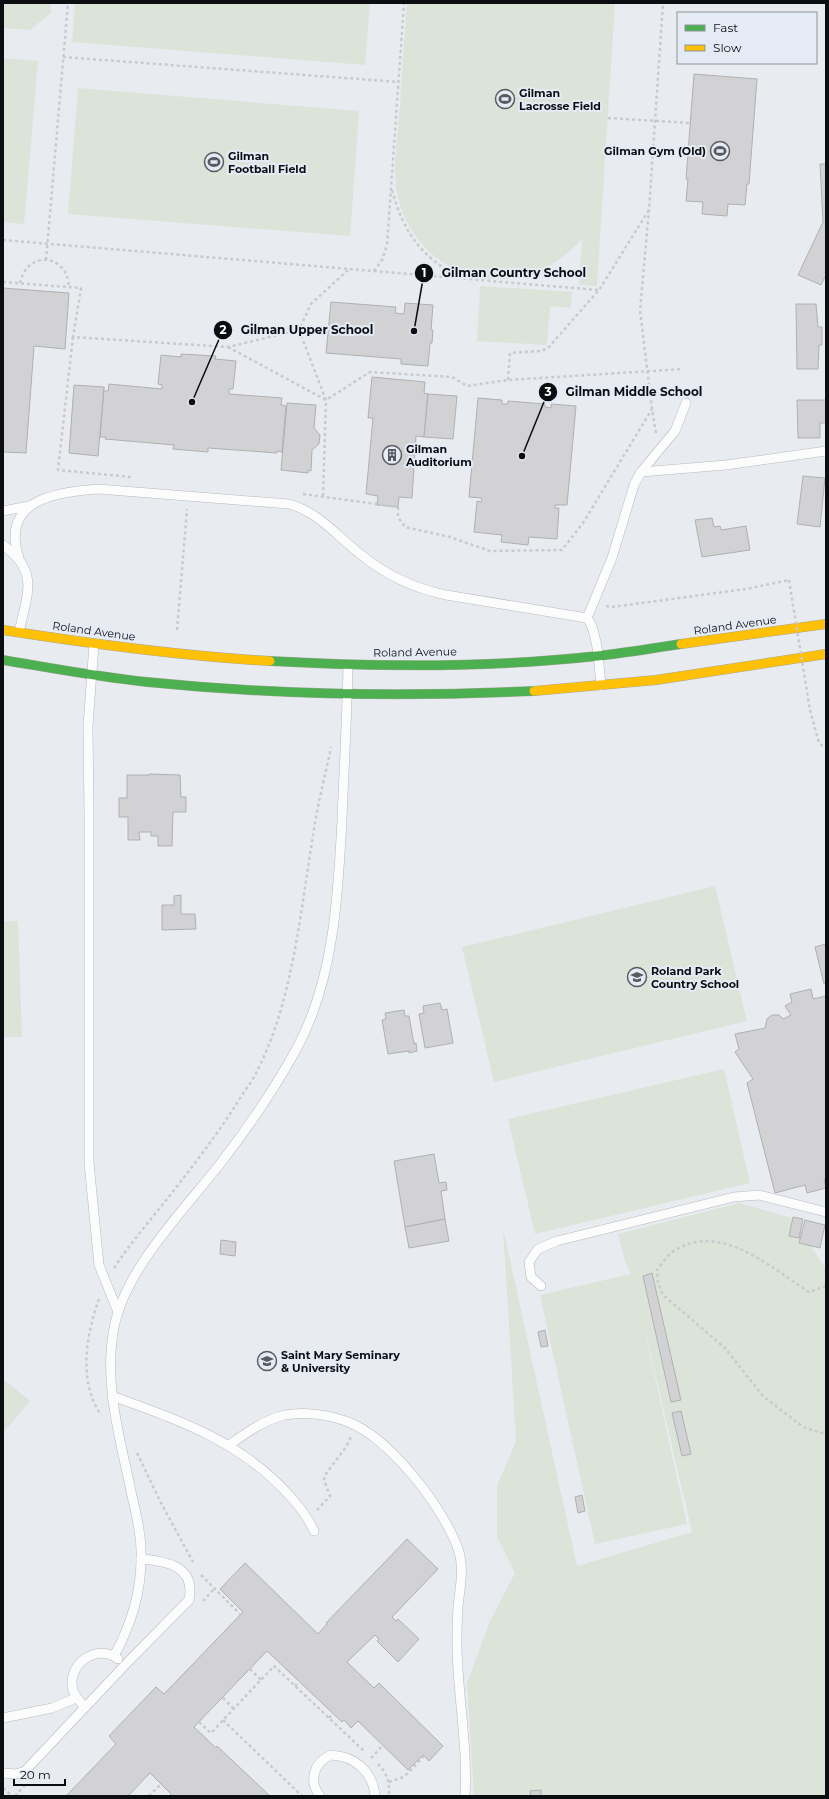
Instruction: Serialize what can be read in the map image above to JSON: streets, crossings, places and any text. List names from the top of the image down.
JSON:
{
  "streets": {
    "main road": ["Roland Avenue"]
  },
  "places": {
    "sports": ["Gilman Lacrosse Field", "Gilman Gym (Old)", "Gilman Football Field"],
    "other": ["Gilman Country School", "Gilman Upper School", "Gilman Middle School"],
    "building": ["Gilman Auditorium"],
    "school or university": ["Roland Park Country School", "Saint Mary Seminary & University"]
  },
  "legend": ["Fast", "Slow"],
  "scale_bar": "20 m"
}
